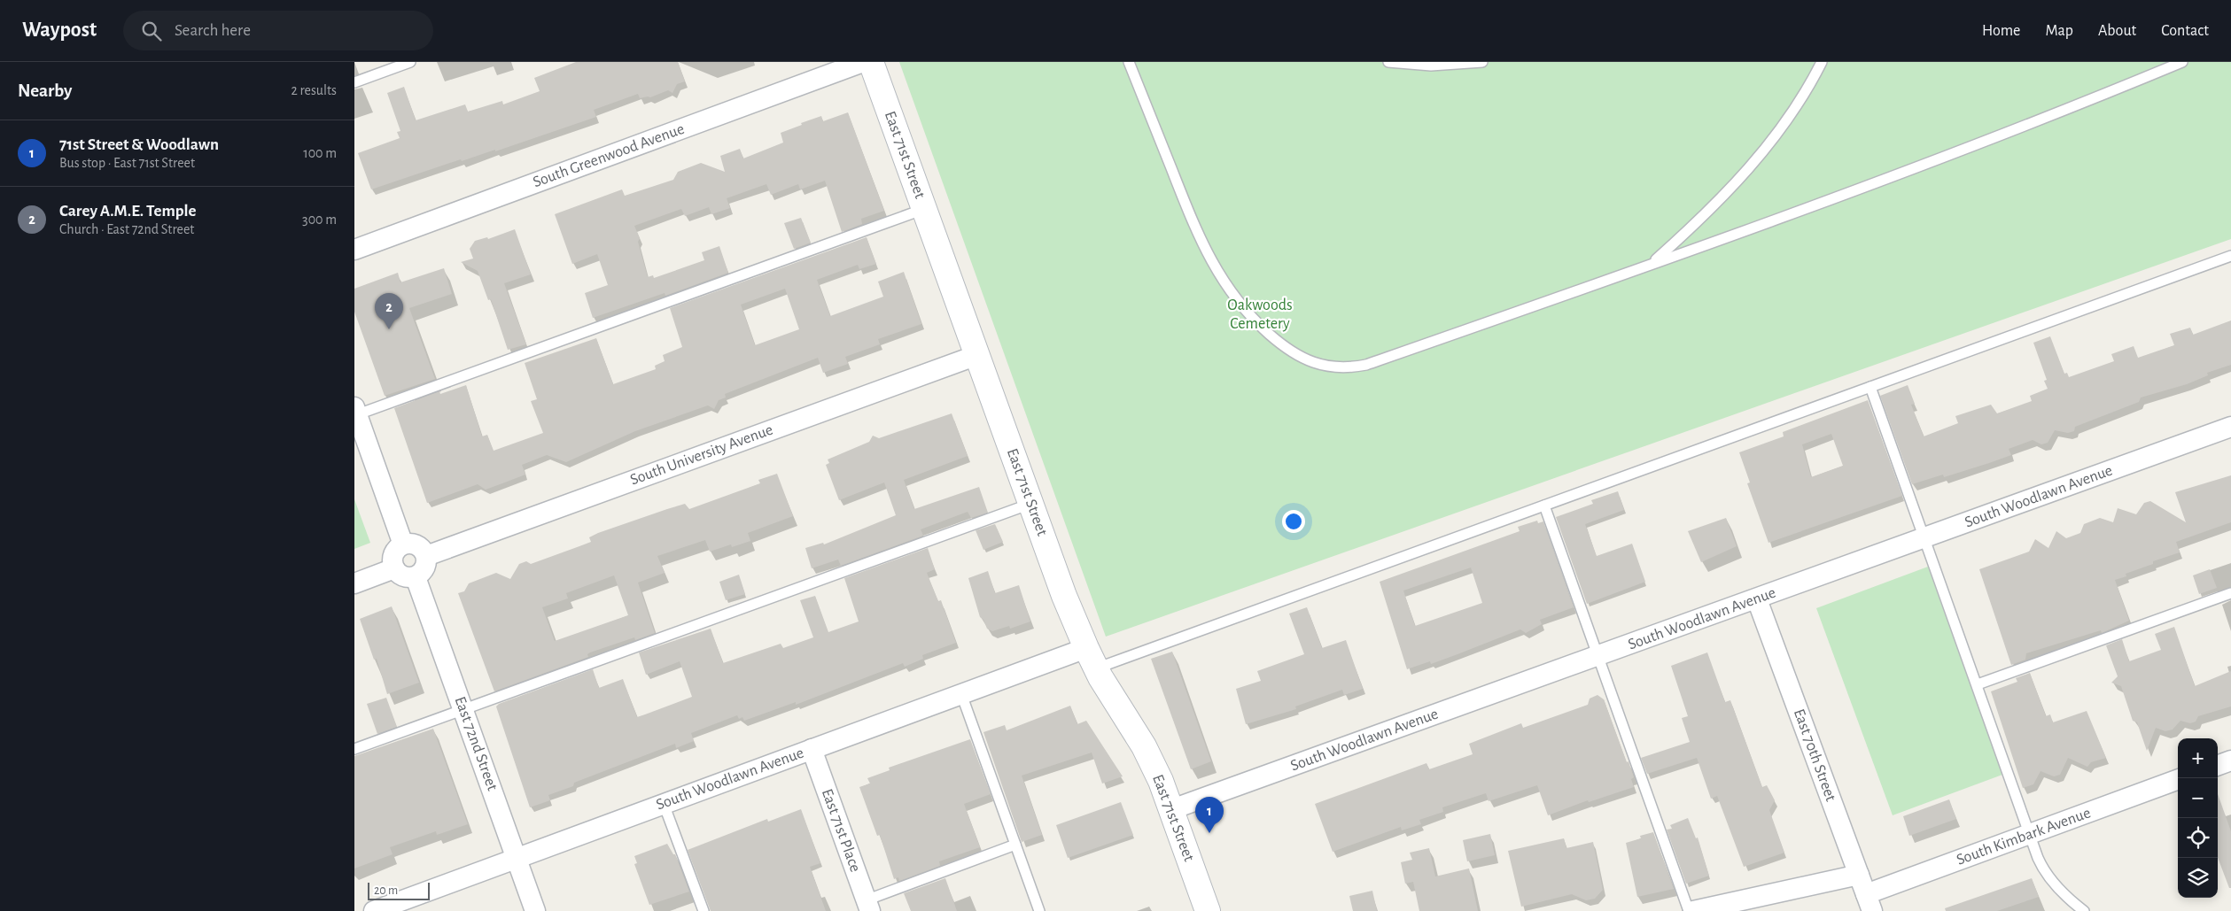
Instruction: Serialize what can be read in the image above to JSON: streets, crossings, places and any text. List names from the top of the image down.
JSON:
{
  "streets": {
    "main road": ["East 71st Street"],
    "street": [
      "South Greenwood Avenue",
      "South University Avenue",
      "South Woodlawn Avenue",
      "East 72nd Street",
      "East 70th Street",
      "East 71st Place",
      "South Kimbark Avenue"
    ]
  },
  "crossings": [
    ["East 71st Street", "South University Avenue"],
    ["East 71st Street", "South Woodlawn Avenue"],
    ["South University Avenue", "East 72nd Street"],
    ["South Woodlawn Avenue", "East 72nd Street"],
    ["South Woodlawn Avenue", "East 70th Street"],
    ["South Woodlawn Avenue", "East 71st Place"],
    ["East 70th Street", "South Kimbark Avenue"]
  ],
  "parks": ["Oakwoods Cemetery"],
  "scale_bar": "20 m",
  "page": {
    "header": "Waypost",
    "search": "Search here",
    "nav": [
      "Home",
      "Map",
      "About",
      "Contact"
    ],
    "heading": ["Nearby", "2 results"],
    "list": [
      {
        "mark": "1",
        "name": "71st Street & Woodlawn",
        "note": "Bus stop · East 71st Street",
        "value": "100 m"
      },
      {
        "mark": "2",
        "name": "Carey A.M.E. Temple",
        "note": "Church · East 72nd Street",
        "value": "300 m"
      }
    ],
    "pins": ["2", "1"],
    "map_buttons": ["+", "−"],
    "scale": "20 m"
  }
}
